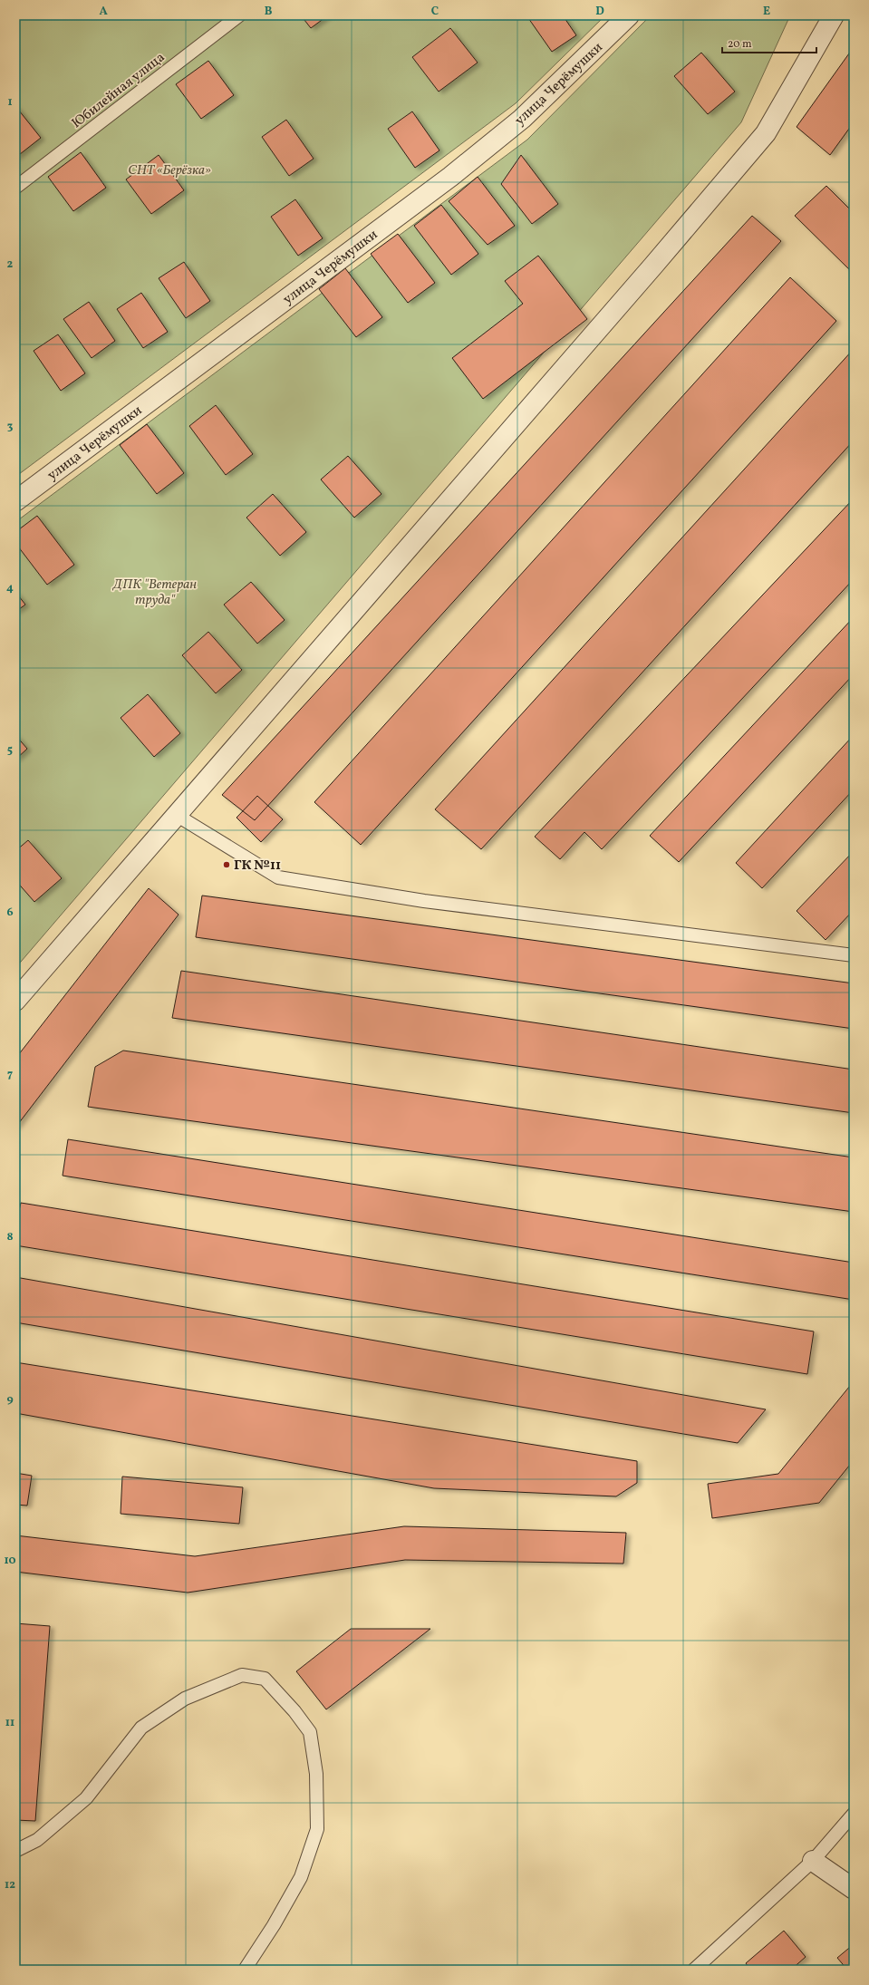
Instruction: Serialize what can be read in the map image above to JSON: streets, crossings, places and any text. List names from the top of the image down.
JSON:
{
  "streets": {
    "street": ["улица Черёмушки"],
    "lane": ["Юбилейная улица"]
  },
  "parks": ["СНТ «Берёзка»", "ДПК \"Ветеран труда\""],
  "places": ["ГК №11"],
  "scale_bar": "20 m",
  "grid": {
    "columns": [
      "A",
      "B",
      "C",
      "D",
      "E"
    ],
    "rows": [
      "1",
      "2",
      "3",
      "4",
      "5",
      "6",
      "7",
      "8",
      "9",
      "10",
      "11",
      "12"
    ]
  }
}
